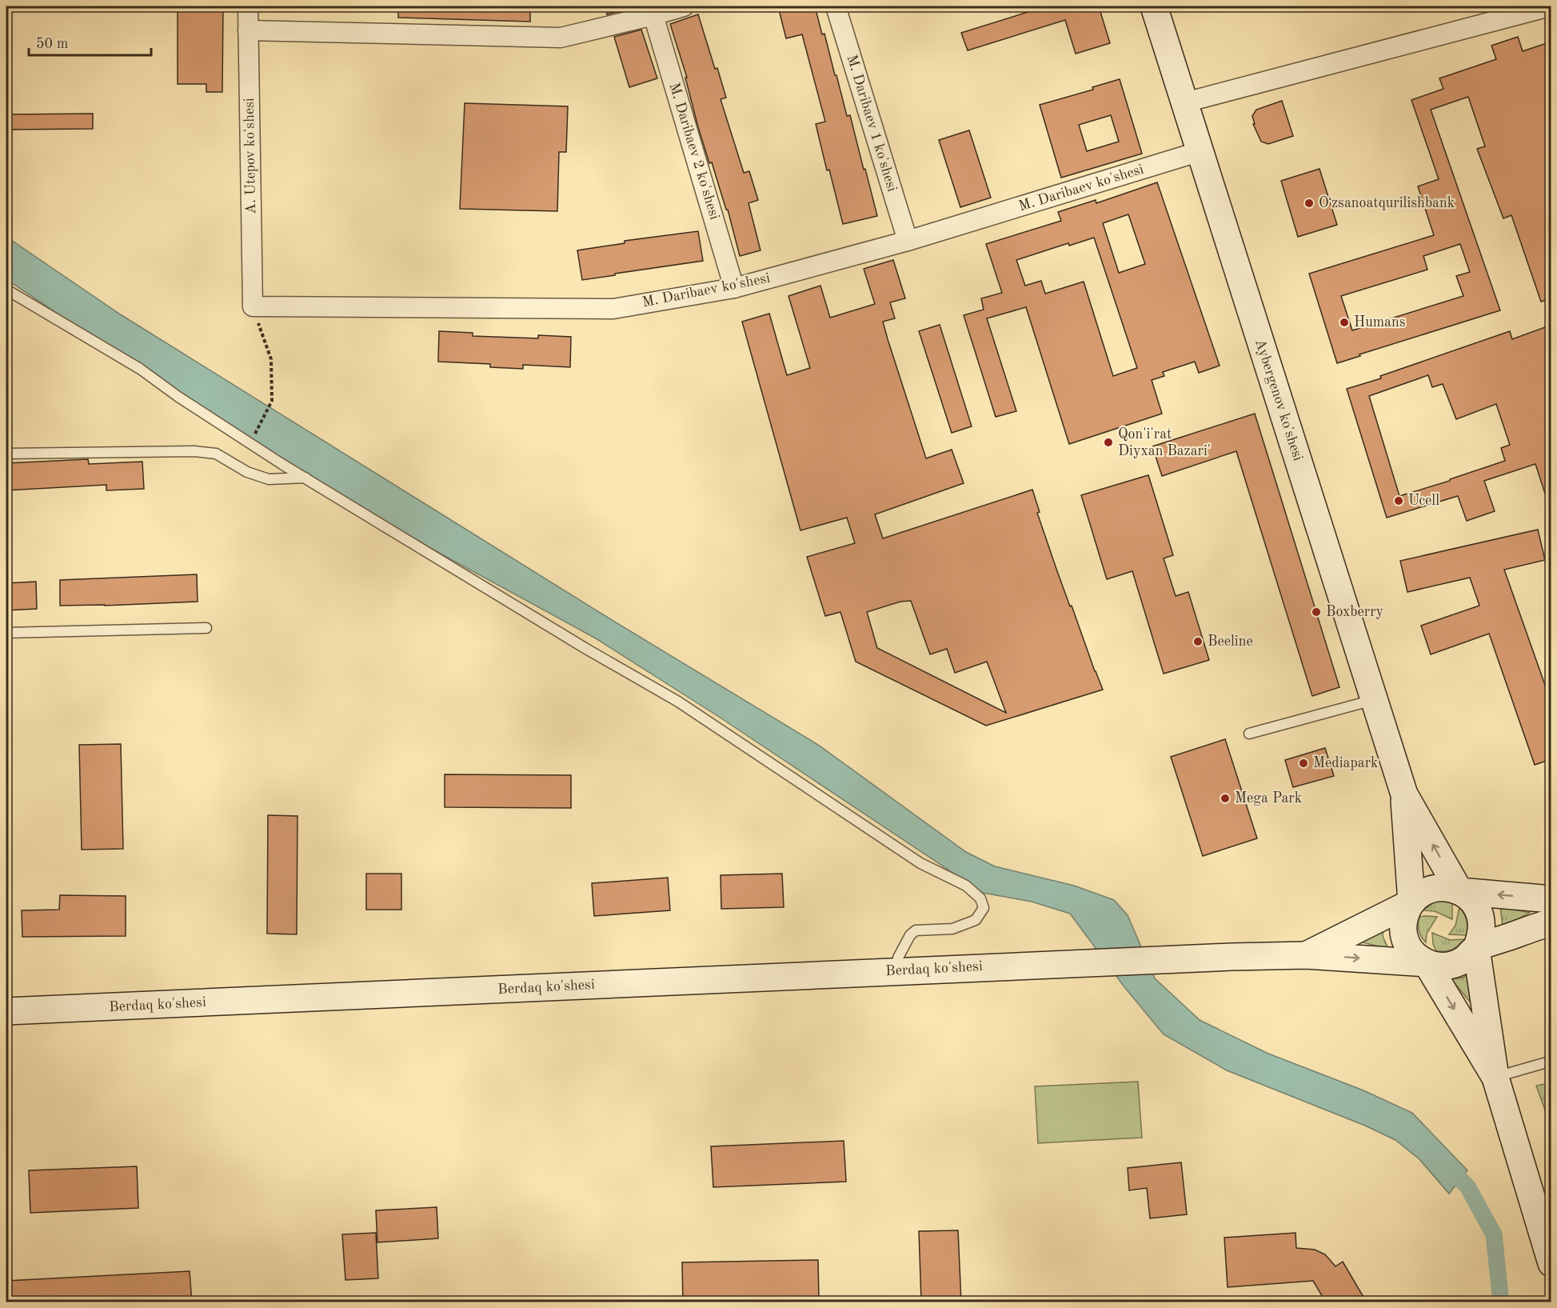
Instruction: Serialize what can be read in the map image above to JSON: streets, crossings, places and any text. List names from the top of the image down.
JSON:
{
  "streets": {
    "main road": ["Aybergenov ko'shesi", "Berdaq ko'shesi"],
    "street": [
      "M. Daribaev 1 ko'shesi",
      "M. Daribaev 2 ko'shesi",
      "A. Utepov ko'shesi",
      "M. Daribaev ko'shesi"
    ]
  },
  "crossings": [
    ["M. Daribaev 1 ko'shesi", "M. Daribaev ko'shesi"],
    ["M. Daribaev 2 ko'shesi", "M. Daribaev ko'shesi"],
    ["A. Utepov ko'shesi", "M. Daribaev ko'shesi"],
    ["M. Daribaev ko'shesi", "Aybergenov ko'shesi"],
    ["Aybergenov ko'shesi", "Berdaq ko'shesi"]
  ],
  "places": [
    "Oʻzsanoatqurilishbank",
    "Humans",
    "Qon'i'rat Diyxan Bazari'",
    "Ucell",
    "Boxberry",
    "Beeline",
    "Mediapark",
    "Mega Park"
  ],
  "scale_bar": "50 m"
}
